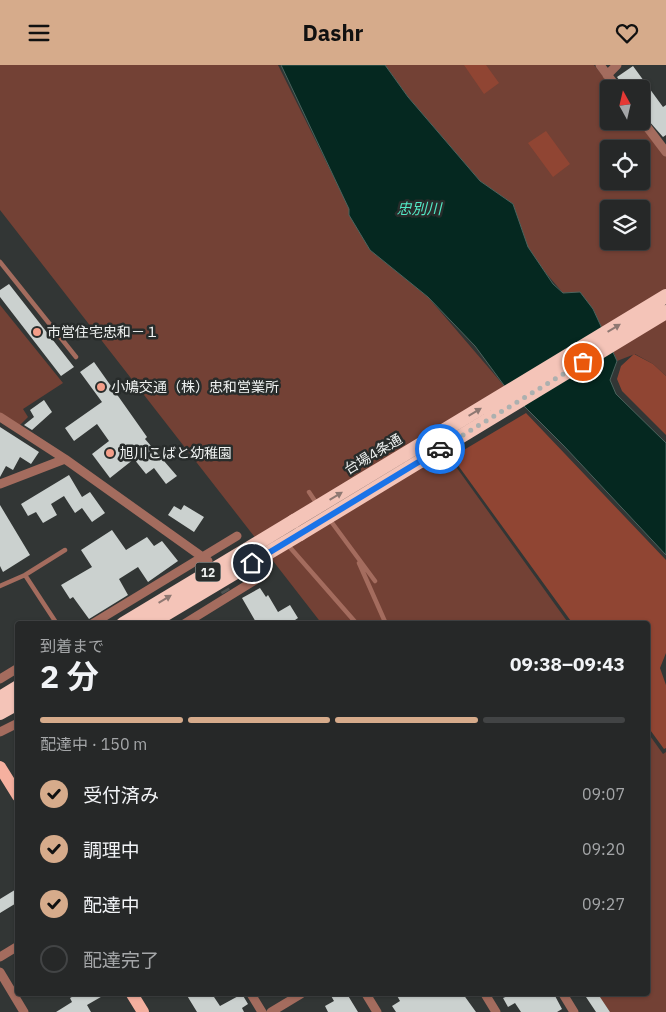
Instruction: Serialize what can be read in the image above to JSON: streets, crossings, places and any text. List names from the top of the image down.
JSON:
{
  "streets": {
    "highway": ["台場4条通", "12"]
  },
  "water": ["忠別川"],
  "places": ["市営住宅忠和－１", "小鳩交通（株）忠和営業所", "旭川こばと幼稚園"],
  "north": "top",
  "page": {
    "header": "Dashr",
    "heading": ["2 分", "到着まで", "09:38–09:43"],
    "bar": "配達中 · 150 m",
    "list": [
      ["受付済み", "09:07"],
      ["調理中", "09:20"],
      ["配達中", "09:27"],
      "配達完了"
    ]
  }
}
